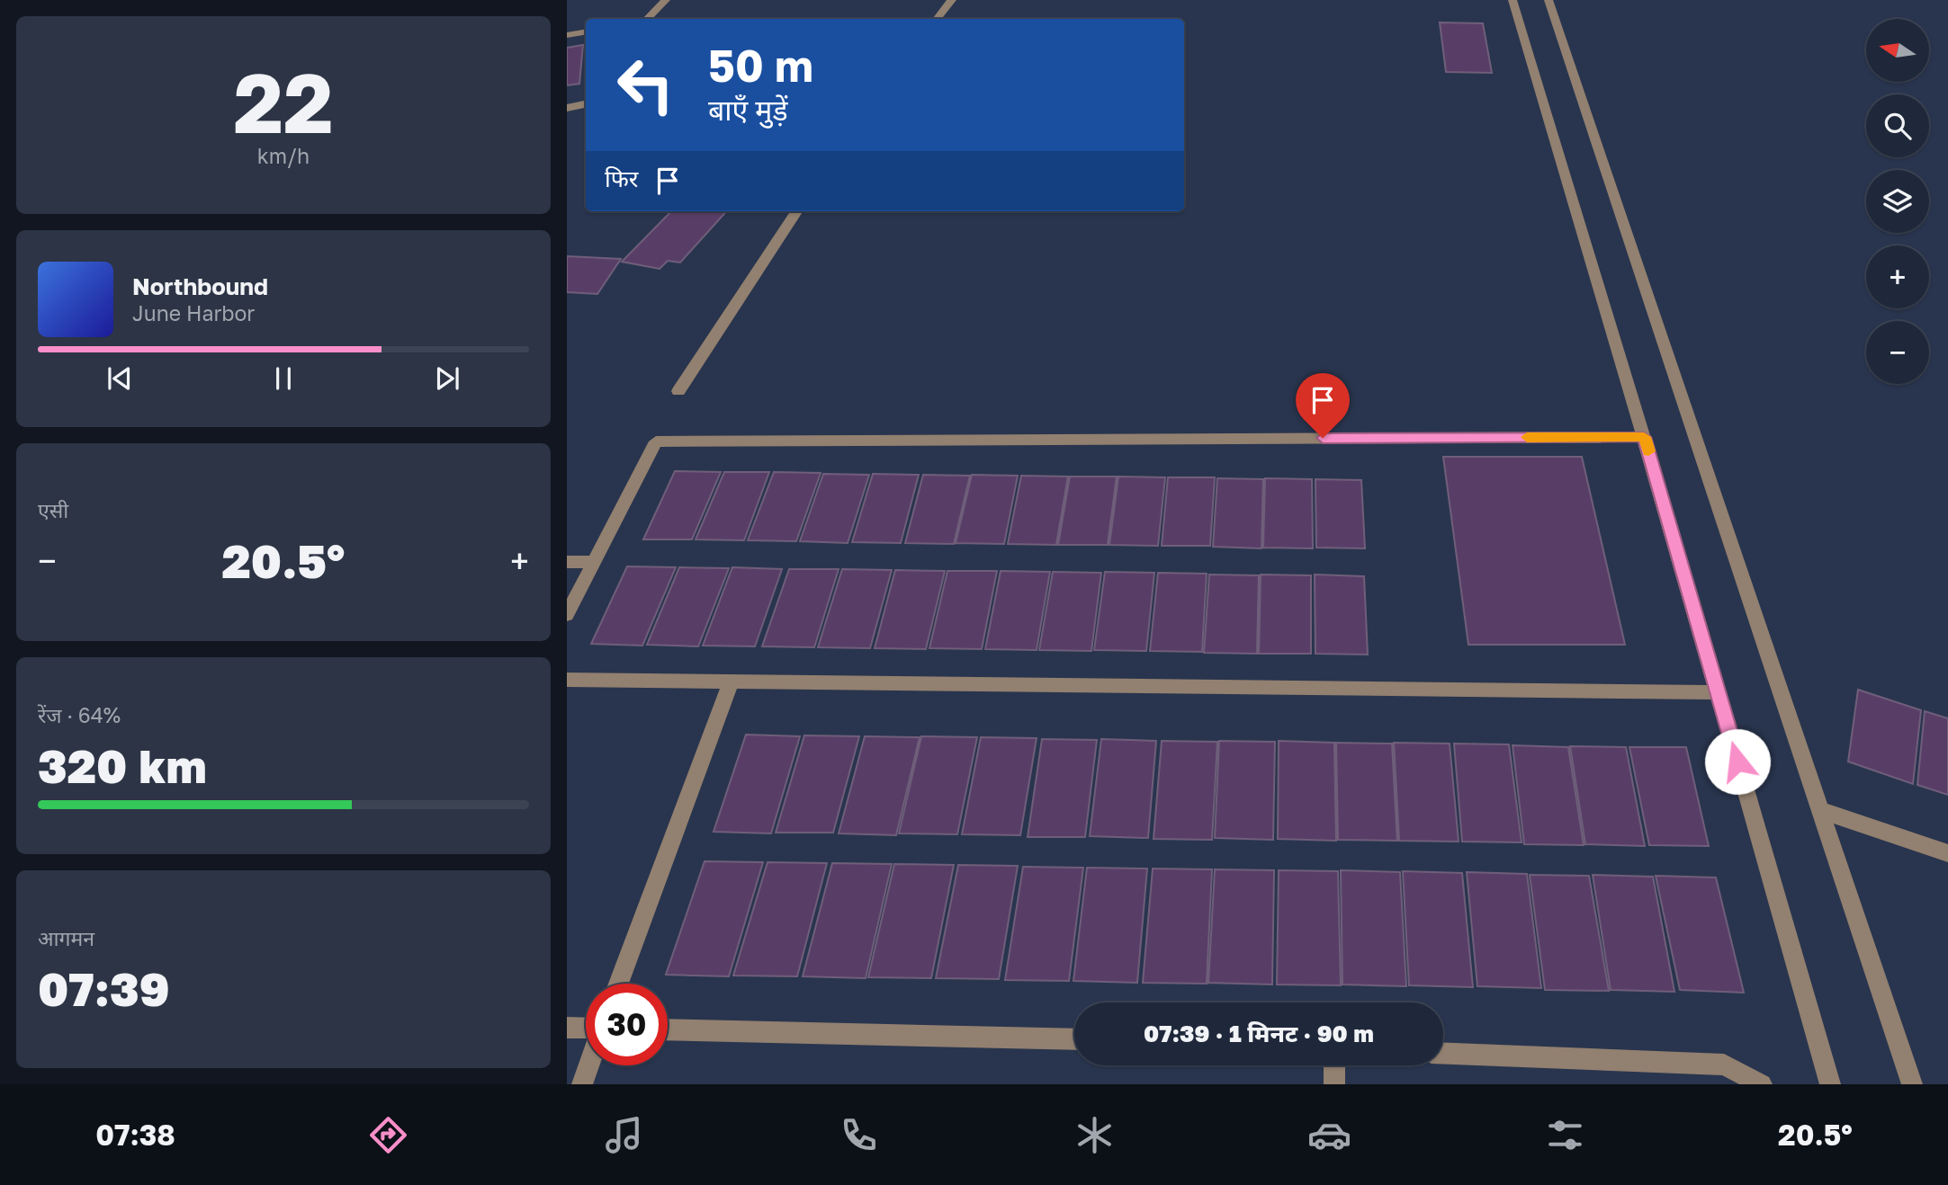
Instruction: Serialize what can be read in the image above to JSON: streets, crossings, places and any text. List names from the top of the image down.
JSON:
{
  "north": "left",
  "page": {
    "tile": [
      ["22", "km/h"],
      "एसी",
      ["रेंज · 64%", "320 km"],
      ["आगमन", "07:39"]
    ],
    "map_buttons": ["+", "−"],
    "turn": ["50 m", "बाएँ मुड़ें"],
    "then": "फिर",
    "song": ["Northbound", "June Harbor"],
    "heat": ["−", "20.5°", "+"],
    "limit": "30",
    "trip": "07:39 · 1 मिनट · 90 m",
    "tabs": ["07:38", "20.5°"]
  }
}
